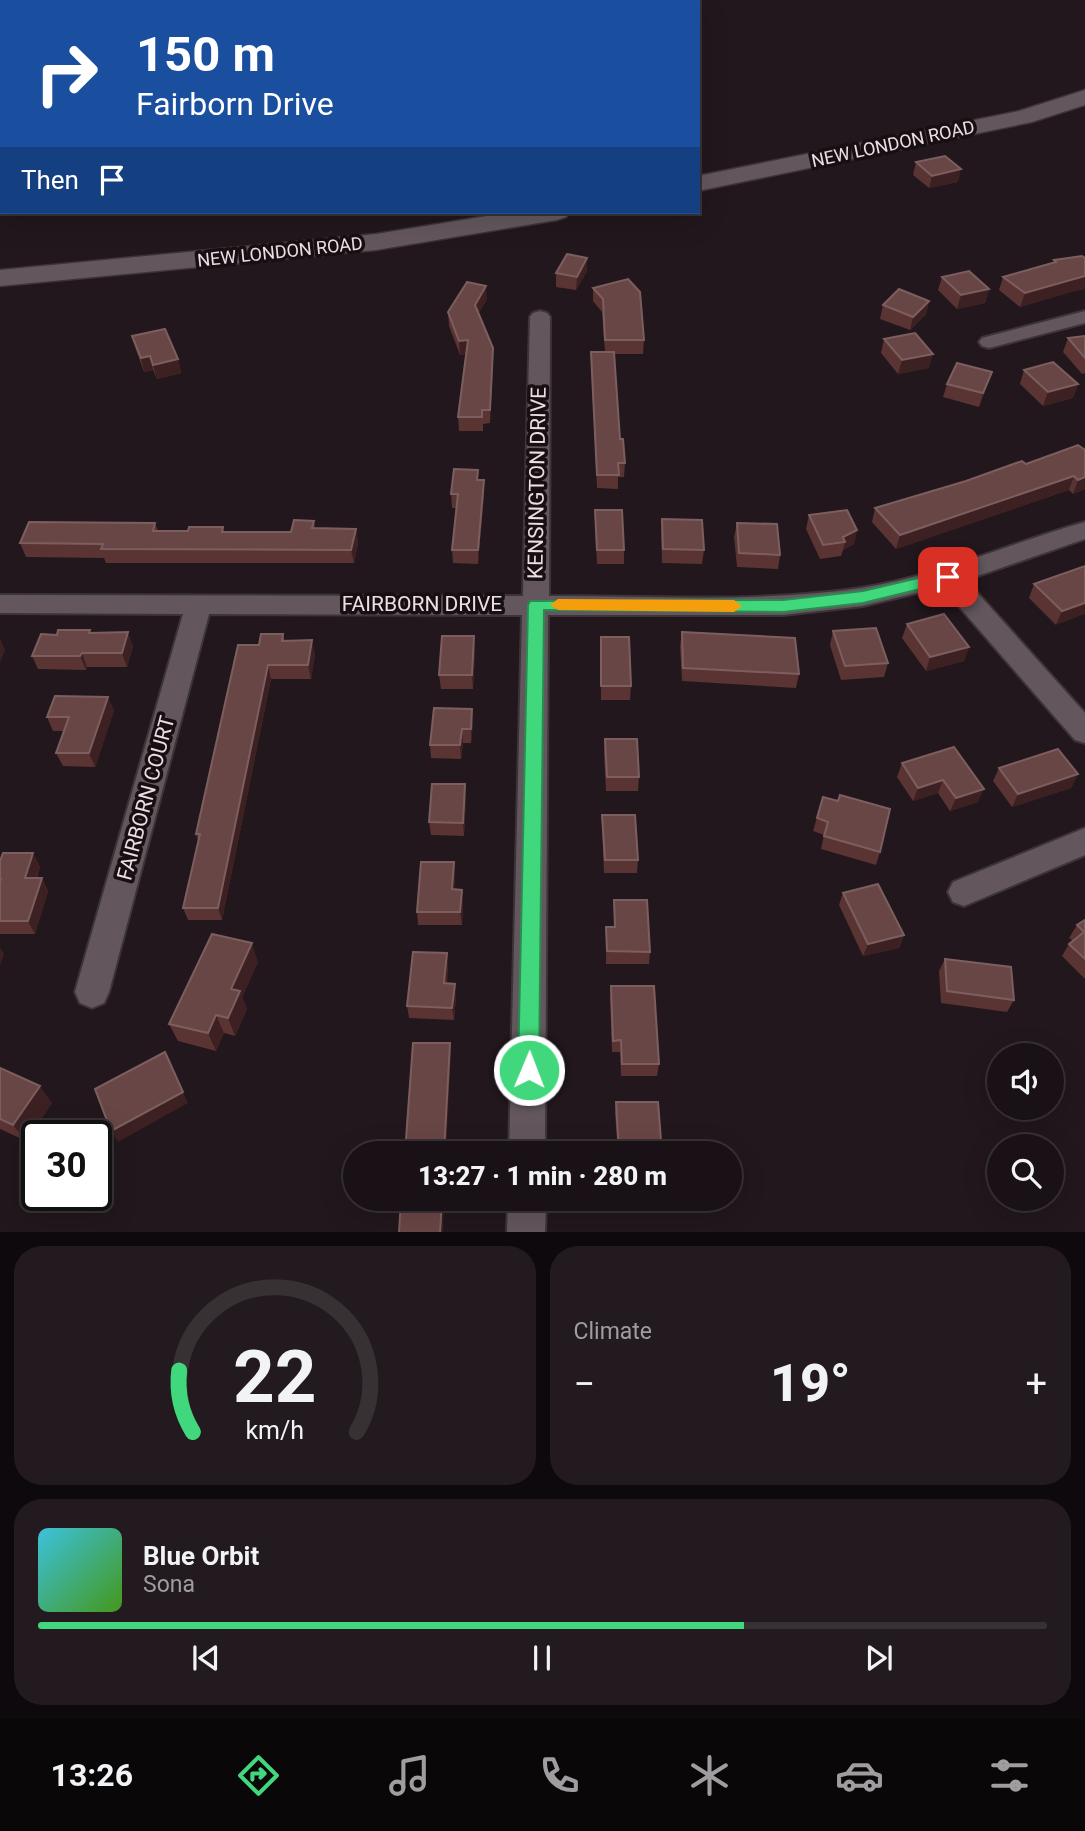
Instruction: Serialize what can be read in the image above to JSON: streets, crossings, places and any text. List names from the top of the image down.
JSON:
{
  "streets": {
    "street": [
      "NEW LONDON ROAD",
      "KENSINGTON DRIVE",
      "FAIRBORN DRIVE",
      "FAIRBORN COURT"
    ]
  },
  "crossings": [
    ["KENSINGTON DRIVE", "FAIRBORN DRIVE"],
    ["FAIRBORN DRIVE", "FAIRBORN COURT"]
  ],
  "page": {
    "turn": ["150 m", "Fairborn Drive"],
    "then": "Then",
    "limit": "30",
    "trip": "13:27 · 1 min · 280 m",
    "tile": "Climate",
    "heat": ["−", "19°", "+"],
    "song": ["Blue Orbit", "Sona"],
    "tabs": "13:26",
    "gauge": ["22", "km/h"]
  }
}
